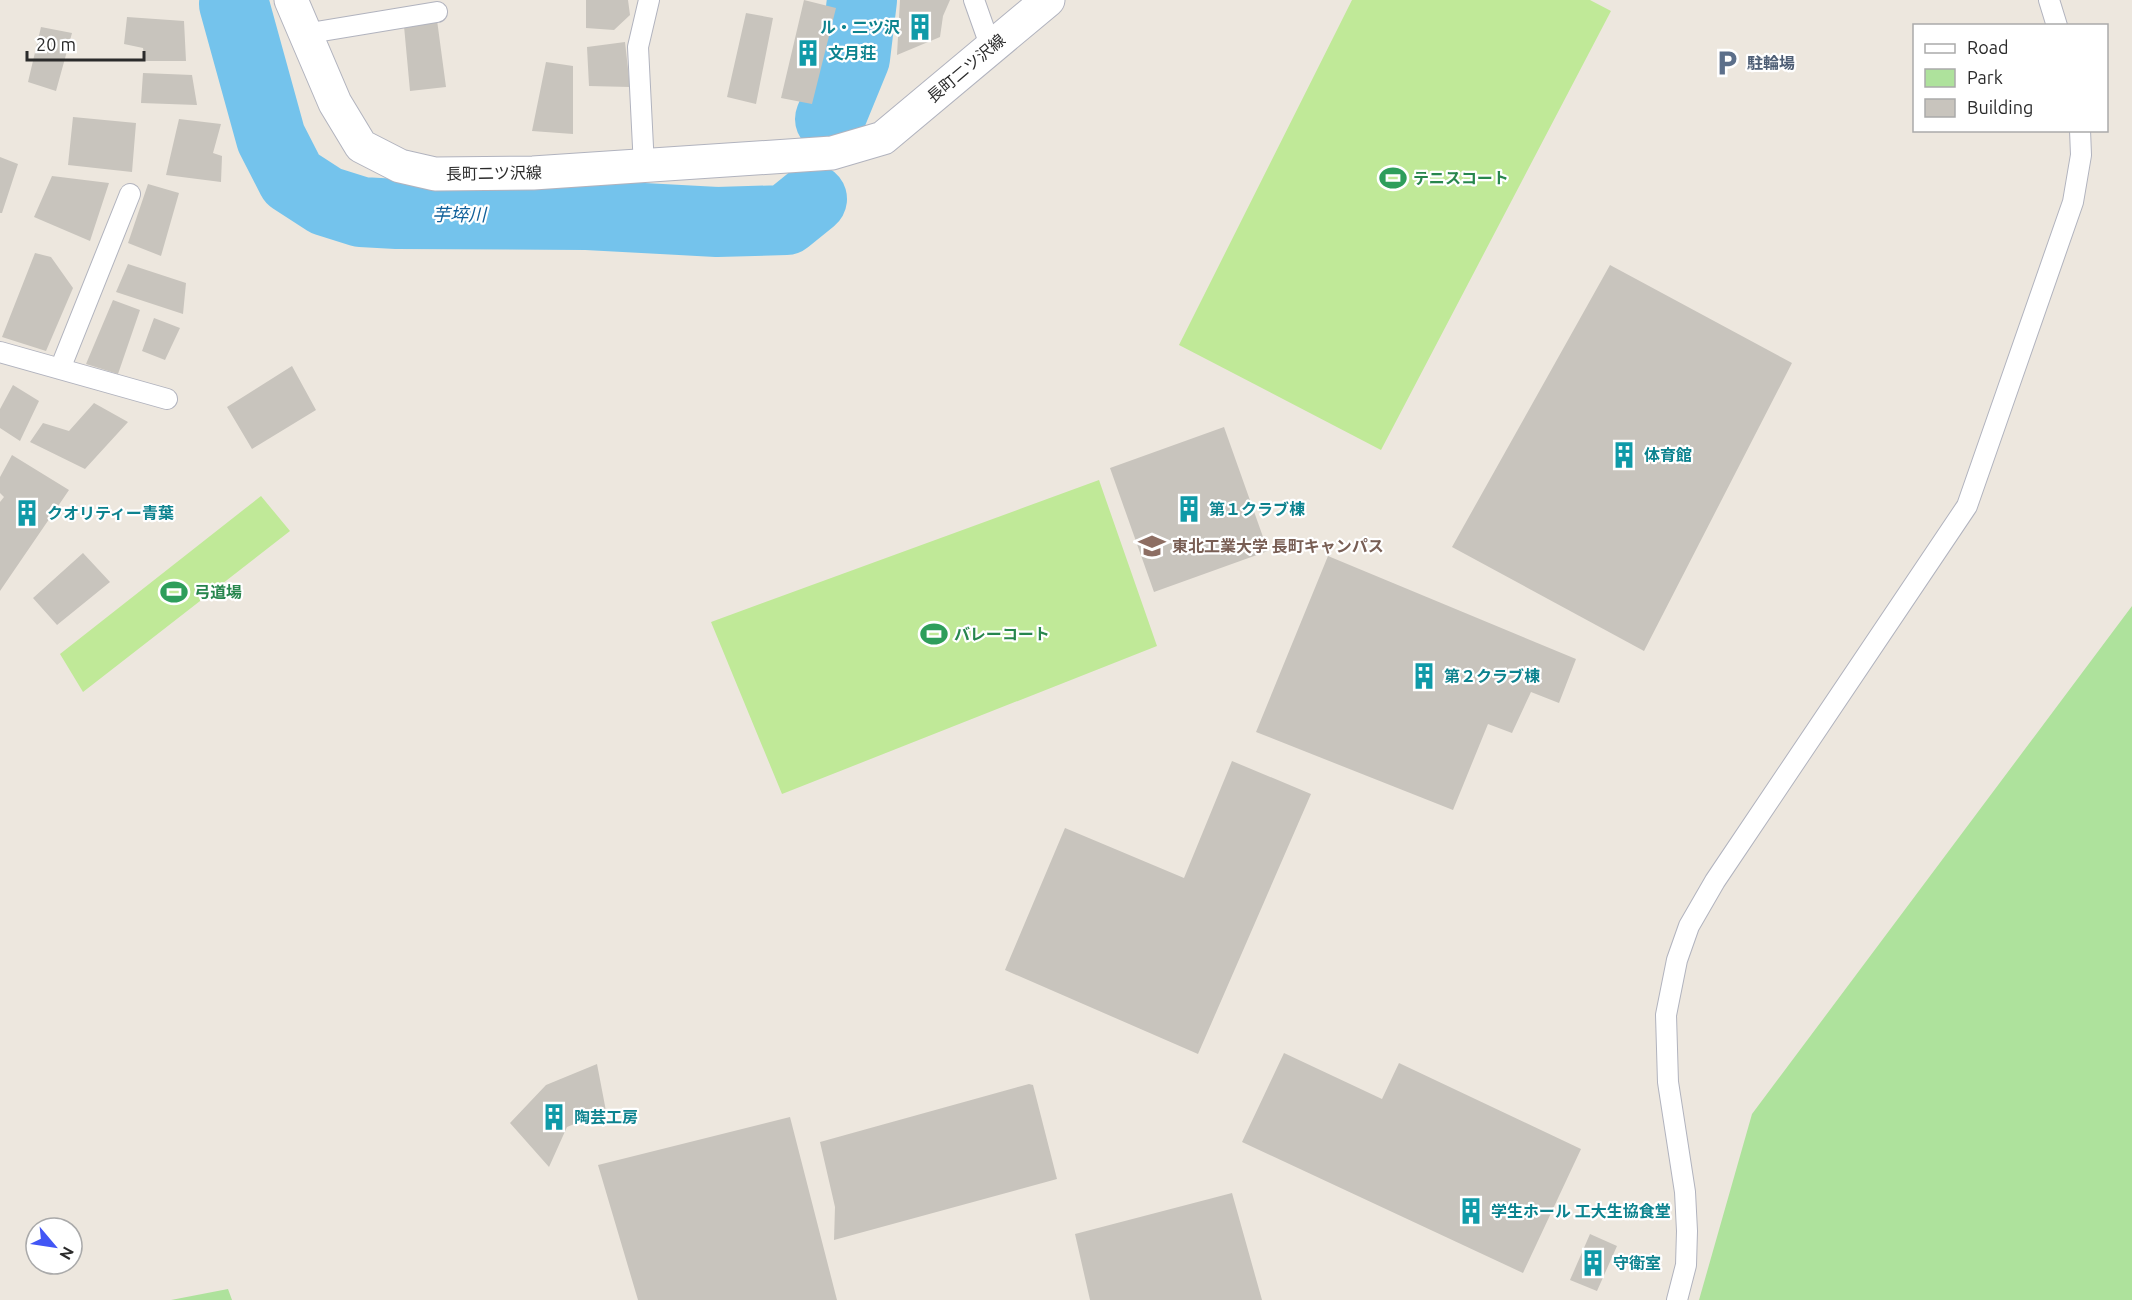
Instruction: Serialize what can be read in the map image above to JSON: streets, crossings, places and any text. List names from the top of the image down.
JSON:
{
  "streets": {
    "street": ["長町二ツ沢線"]
  },
  "water": ["芋埣川"],
  "places": {
    "building": [
      "ル・二ツ沢",
      "文月荘",
      "体育館",
      "第１クラブ棟",
      "クオリティー青葉",
      "第２クラブ棟",
      "陶芸工房",
      "学生ホール 工大生協食堂",
      "守衛室"
    ],
    "parking": ["駐輪場"],
    "sports": ["テニスコート", "弓道場", "バレーコート"],
    "school or university": ["東北工業大学 長町キャンパス"]
  },
  "legend": ["Road", "Park", "Building"],
  "scale_bar": "20 m",
  "north": "bottom right"
}
